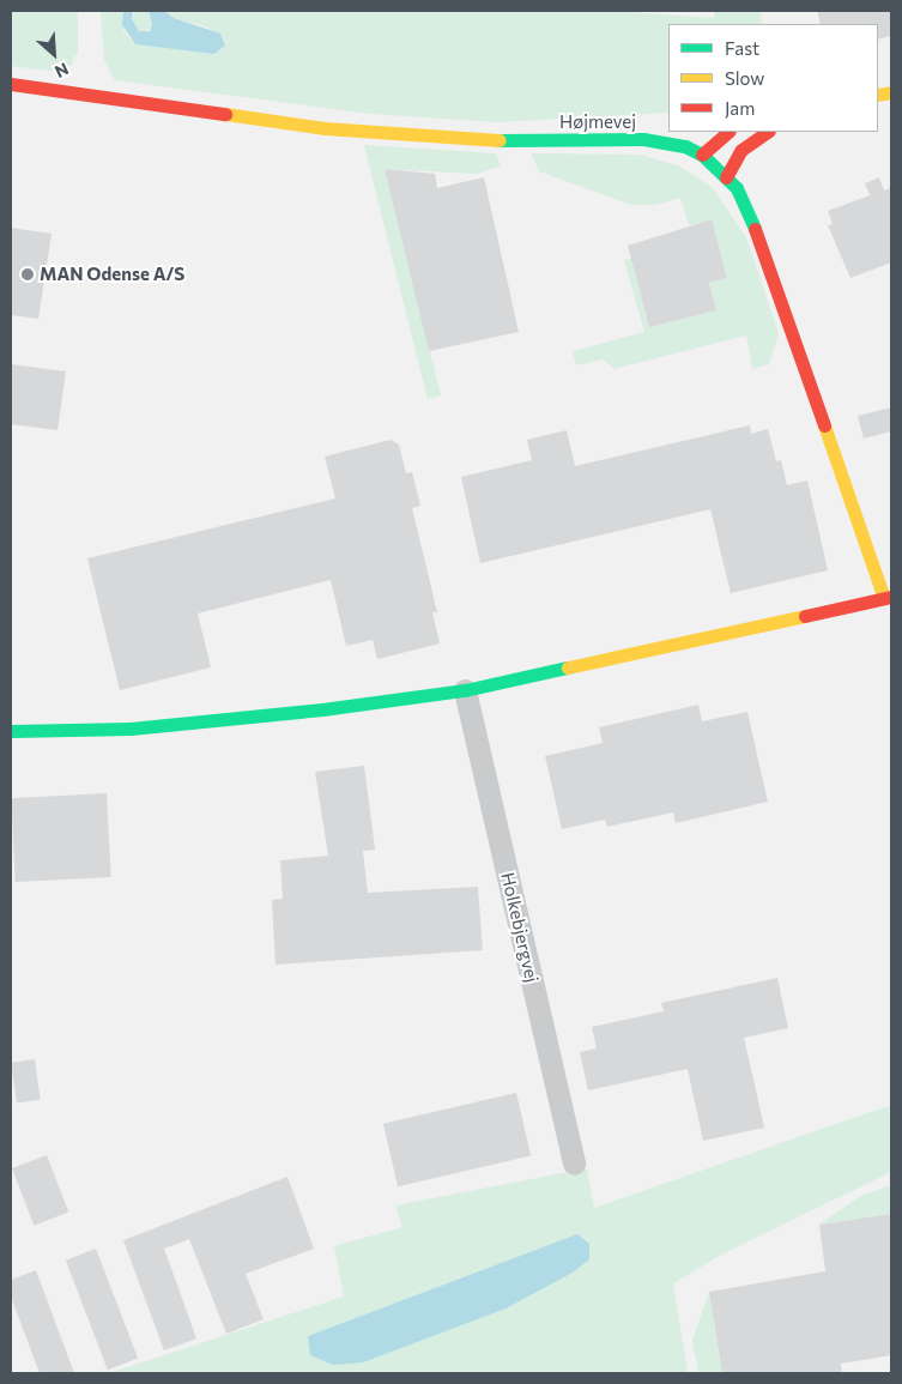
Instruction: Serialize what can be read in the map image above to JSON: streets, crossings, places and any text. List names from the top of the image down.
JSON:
{
  "streets": {
    "street": ["Højmevej", "Holkebjergvej"]
  },
  "places": ["MAN Odense A/S"],
  "legend": ["Fast", "Slow", "Jam"],
  "north": "bottom right"
}
